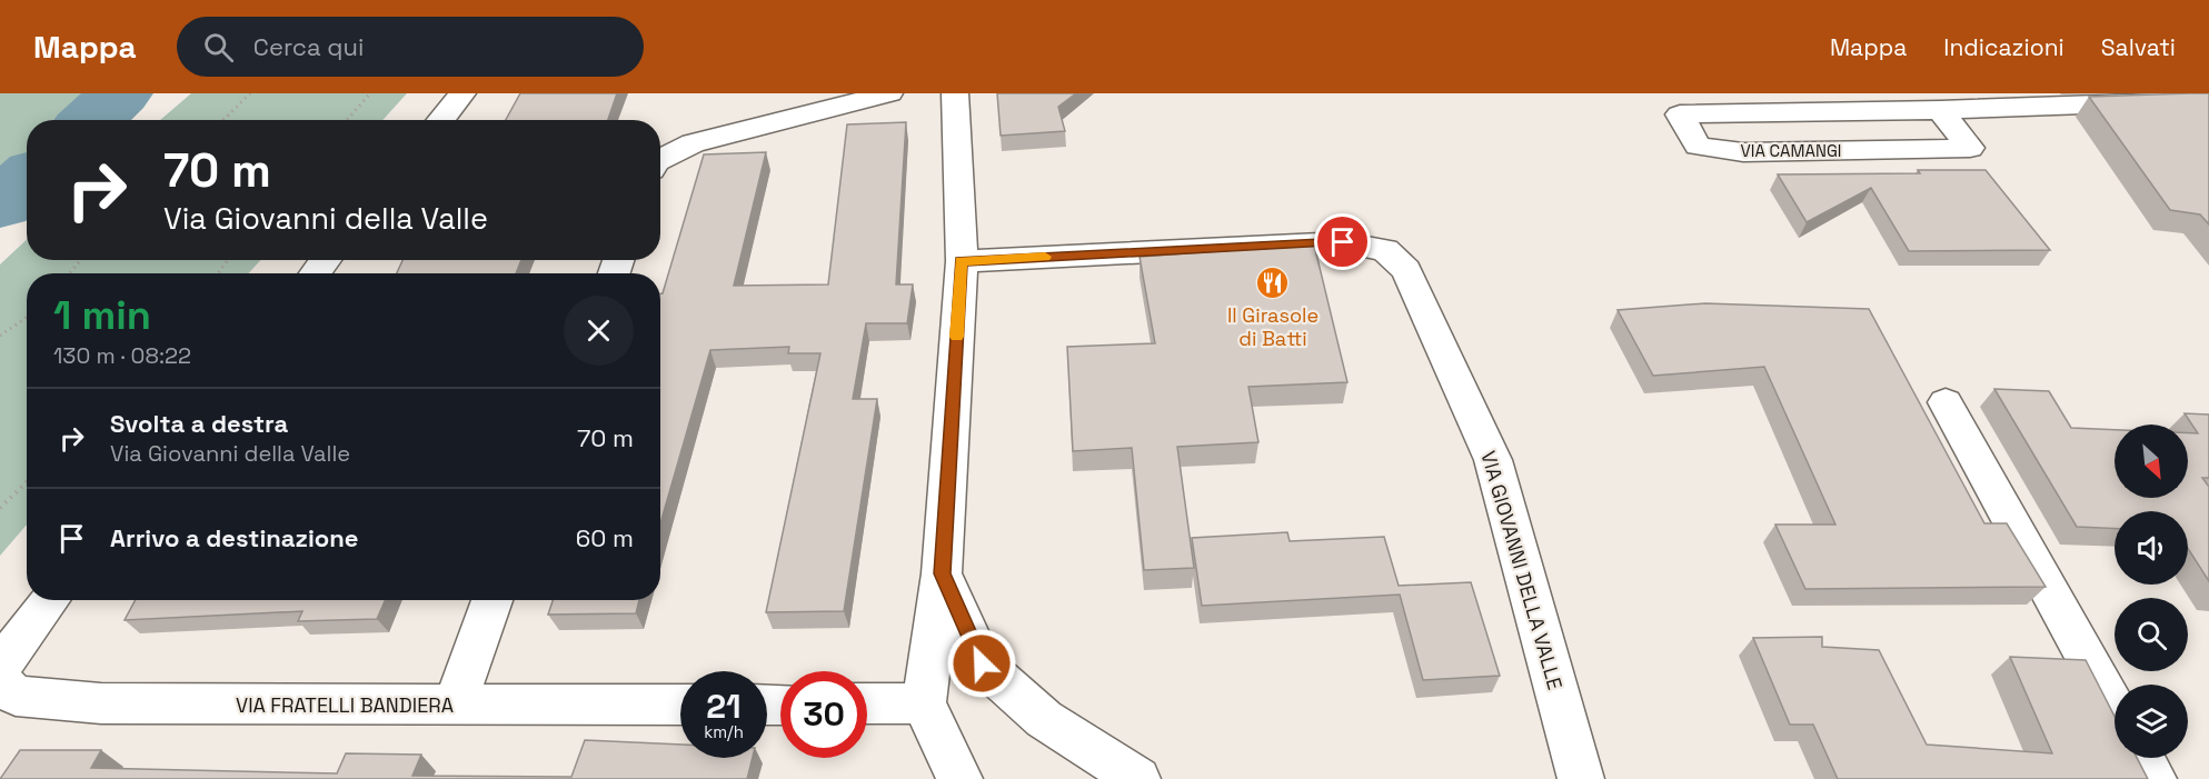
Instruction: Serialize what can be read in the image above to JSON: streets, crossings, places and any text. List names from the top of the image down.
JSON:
{
  "streets": {
    "street": ["VIA CAMANGI", "VIA GIOVANNI DELLA VALLE", "VIA FRATELLI BANDIERA"]
  },
  "places": {
    "restaurant": ["Il Girasole di Batti"]
  },
  "north": "bottom right",
  "page": {
    "header": "Mappa",
    "search": "Cerca qui",
    "nav": ["Mappa", "Indicazioni", "Salvati"],
    "turn": ["70 m", "Via Giovanni della Valle"],
    "heading": ["1 min", "130 m · 08:22"],
    "list": [
      {
        "name": "Svolta a destra",
        "note": "Via Giovanni della Valle",
        "value": "70 m"
      },
      {
        "name": "Arrivo a destinazione",
        "value": "60 m"
      }
    ],
    "speed": "21 km/h",
    "limit": "30"
  }
}
